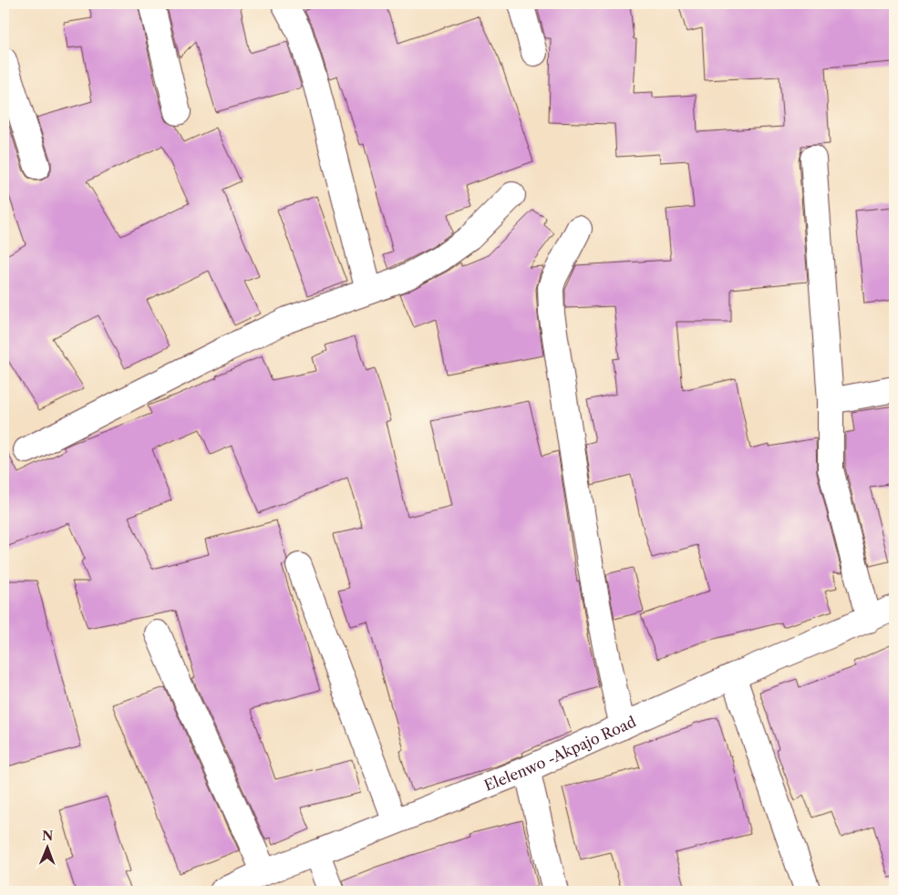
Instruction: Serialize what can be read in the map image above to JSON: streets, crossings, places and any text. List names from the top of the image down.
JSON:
{
  "streets": {
    "street": ["Elelenwo -Akpajo Road"]
  },
  "north": "top"
}
